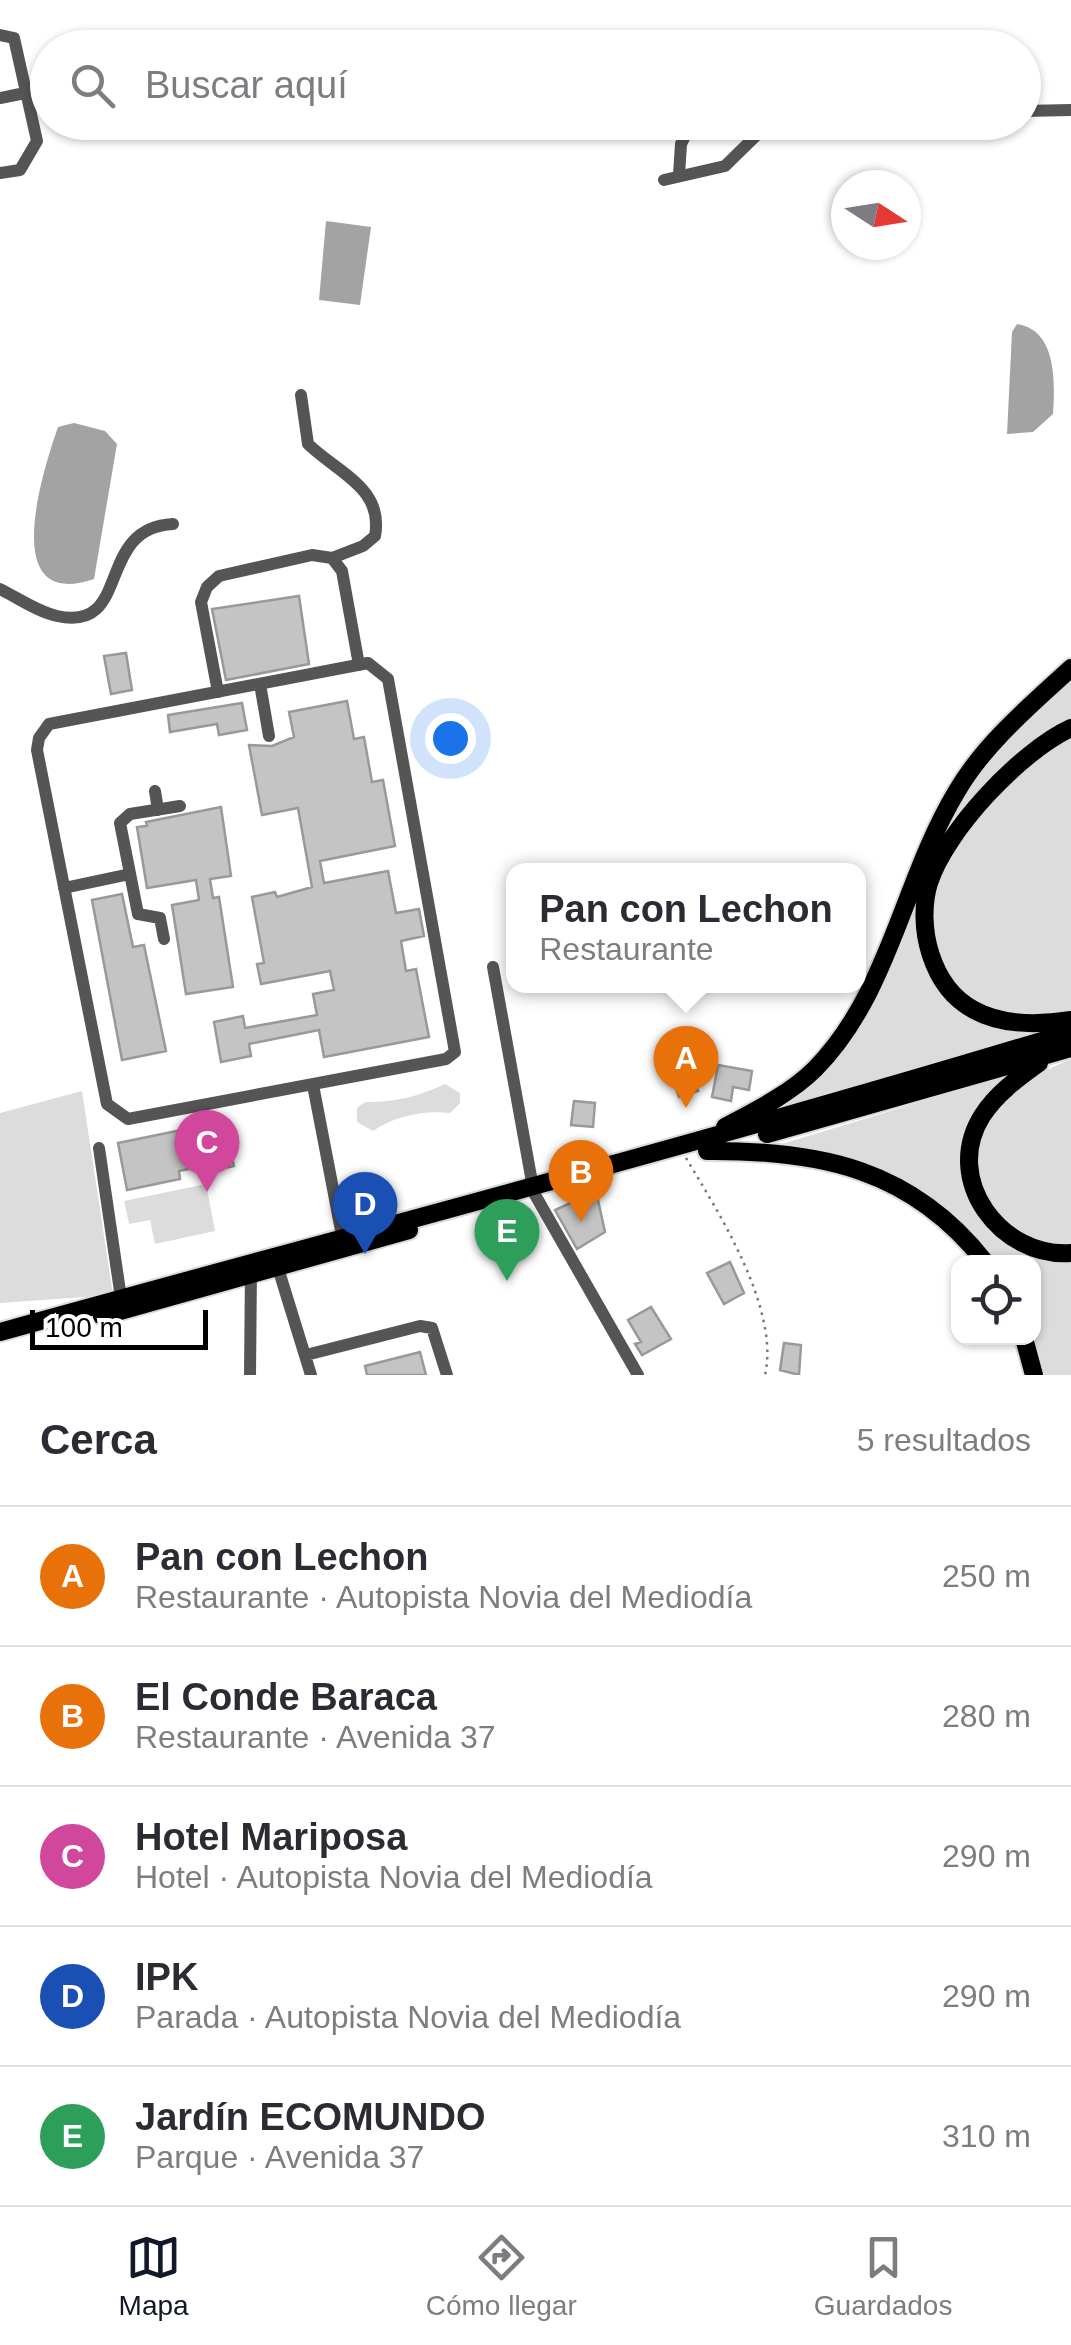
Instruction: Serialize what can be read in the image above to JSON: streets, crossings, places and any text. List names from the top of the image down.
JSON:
{
  "scale_bar": "100 m",
  "north": "right",
  "page": {
    "search": "Buscar aquí",
    "popup": ["Pan con Lechon", "Restaurante"],
    "pins": [
      "A",
      "C",
      "B",
      "D",
      "E"
    ],
    "scale": "100 m",
    "heading": ["Cerca", "5 resultados"],
    "list": [
      {
        "mark": "A",
        "name": "Pan con Lechon",
        "note": "Restaurante · Autopista Novia del Mediodía",
        "value": "250 m"
      },
      {
        "mark": "B",
        "name": "El Conde Baraca",
        "note": "Restaurante · Avenida 37",
        "value": "280 m"
      },
      {
        "mark": "C",
        "name": "Hotel Mariposa",
        "note": "Hotel · Autopista Novia del Mediodía",
        "value": "290 m"
      },
      {
        "mark": "D",
        "name": "IPK",
        "note": "Parada · Autopista Novia del Mediodía",
        "value": "290 m"
      },
      {
        "mark": "E",
        "name": "Jardín ECOMUNDO",
        "note": "Parque · Avenida 37",
        "value": "310 m"
      }
    ],
    "nav": ["Mapa", "Cómo llegar", "Guardados"]
  }
}
